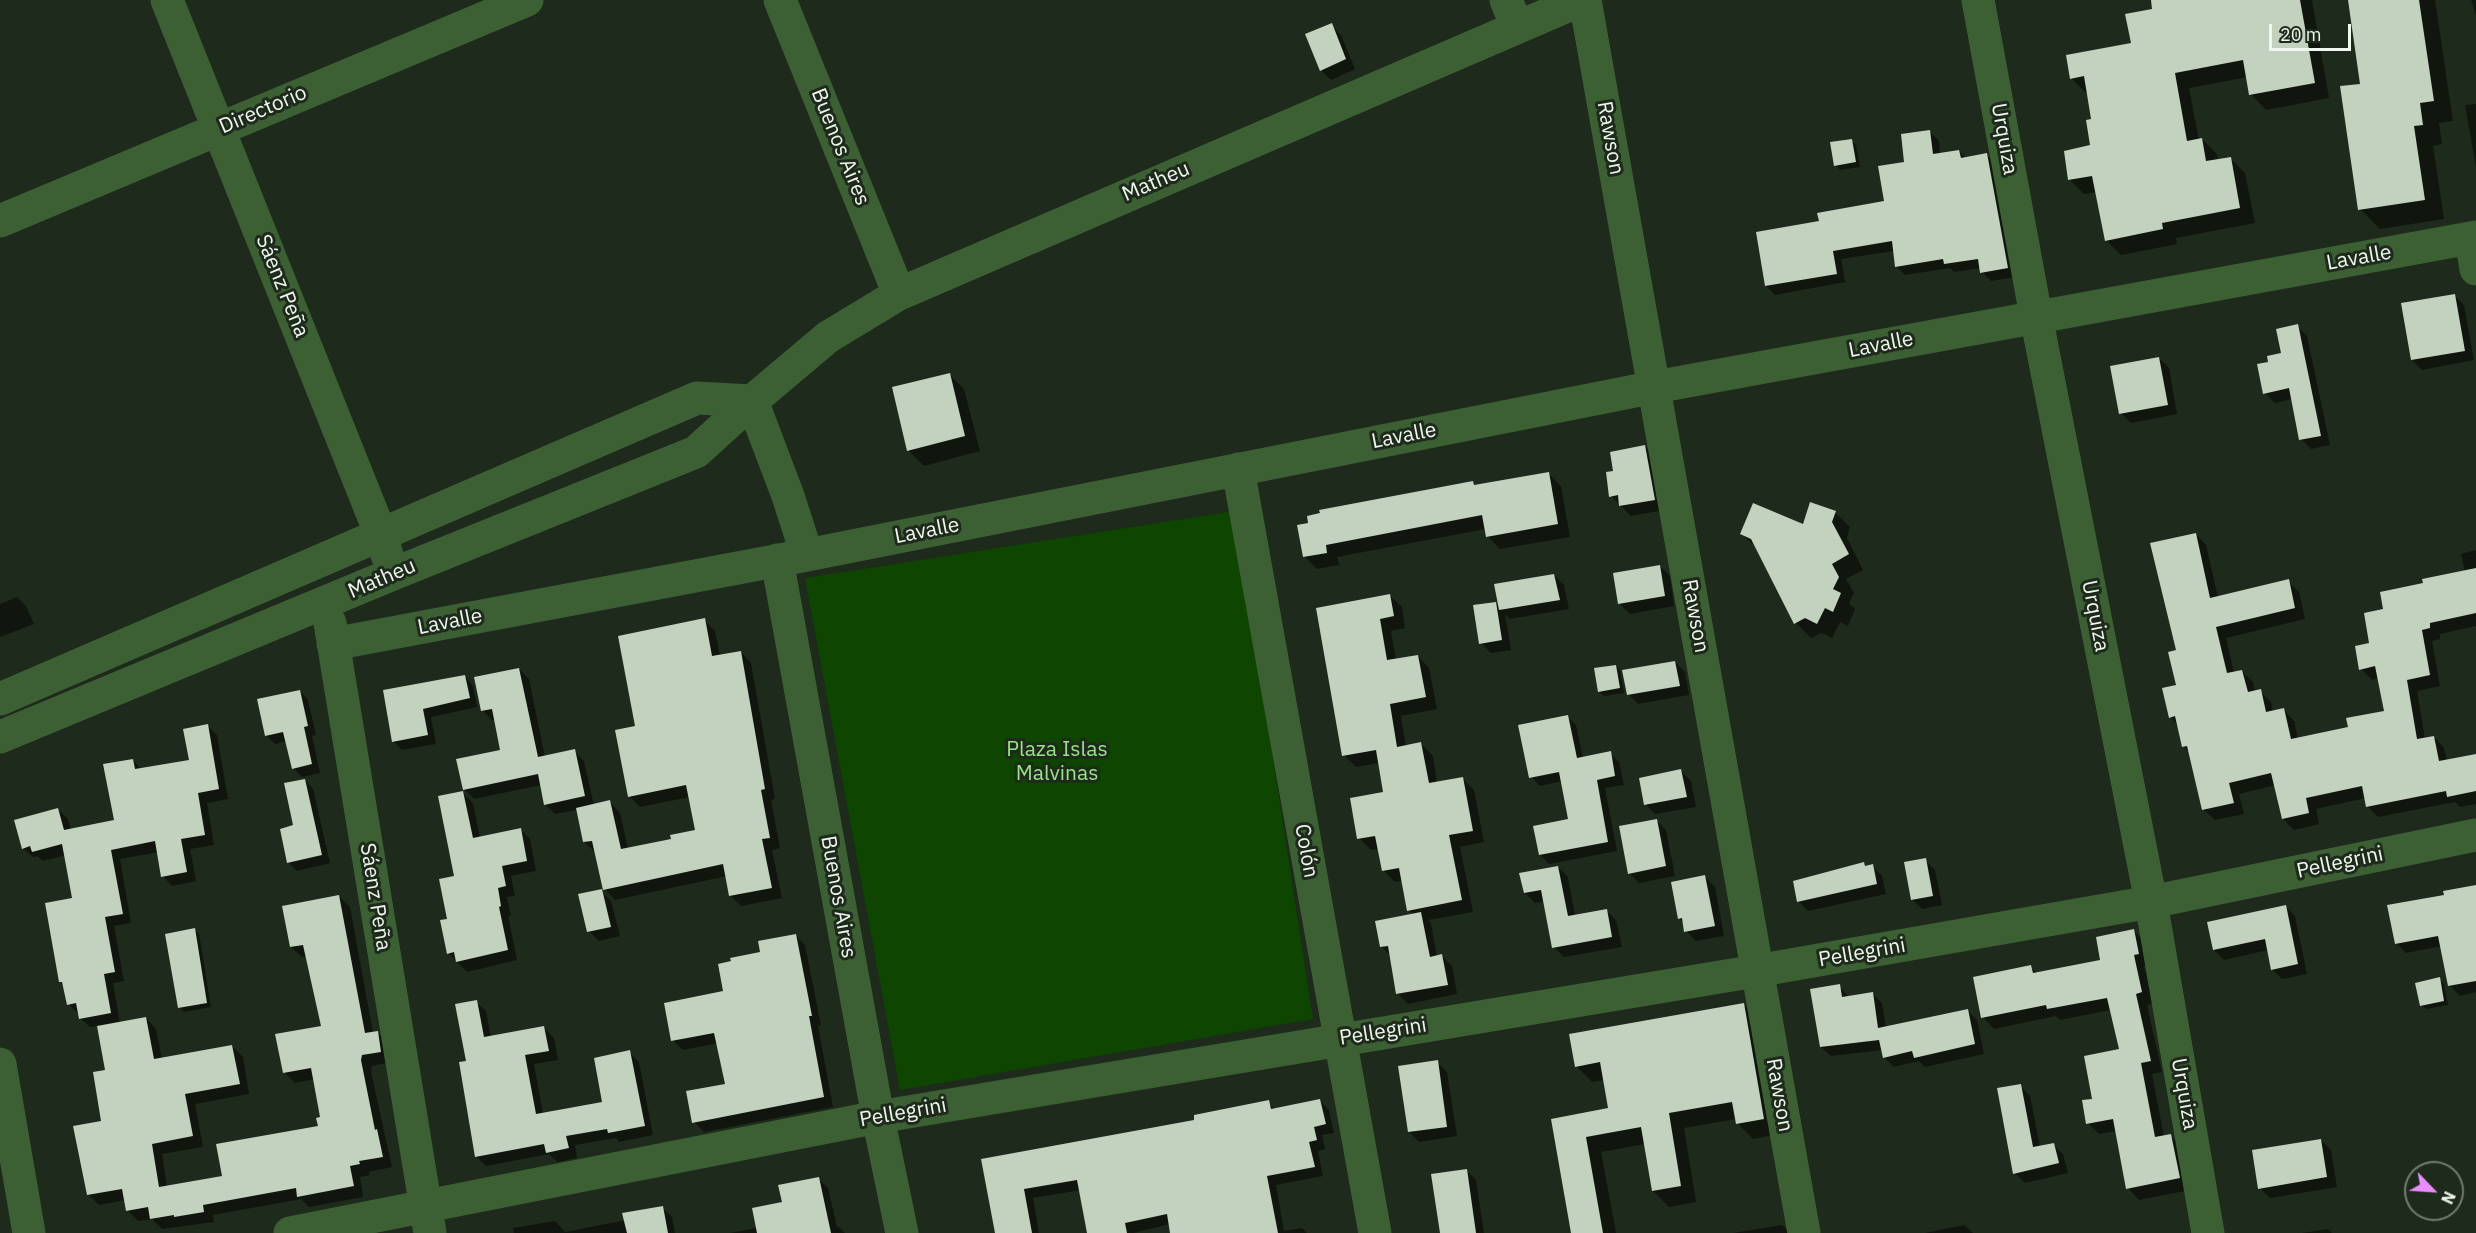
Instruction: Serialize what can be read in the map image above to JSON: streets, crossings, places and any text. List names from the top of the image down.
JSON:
{
  "streets": {
    "street": [
      "Directorio",
      "Rawson",
      "Urquiza",
      "Buenos Aires",
      "Matheu",
      "Lavalle",
      "Sáenz Peña",
      "Colón",
      "Pellegrini"
    ]
  },
  "crossings": [
    ["Directorio", "Sáenz Peña"],
    ["Rawson", "Matheu"],
    ["Rawson", "Lavalle"],
    ["Rawson", "Pellegrini"],
    ["Urquiza", "Lavalle"],
    ["Urquiza", "Pellegrini"],
    ["Buenos Aires", "Matheu"],
    ["Buenos Aires", "Lavalle"],
    ["Buenos Aires", "Pellegrini"],
    ["Matheu", "Sáenz Peña"],
    ["Lavalle", "Sáenz Peña"],
    ["Lavalle", "Colón"],
    ["Sáenz Peña", "Pellegrini"],
    ["Colón", "Pellegrini"]
  ],
  "parks": ["Plaza Islas Malvinas"],
  "scale_bar": "20 m",
  "north": "bottom right"
}
